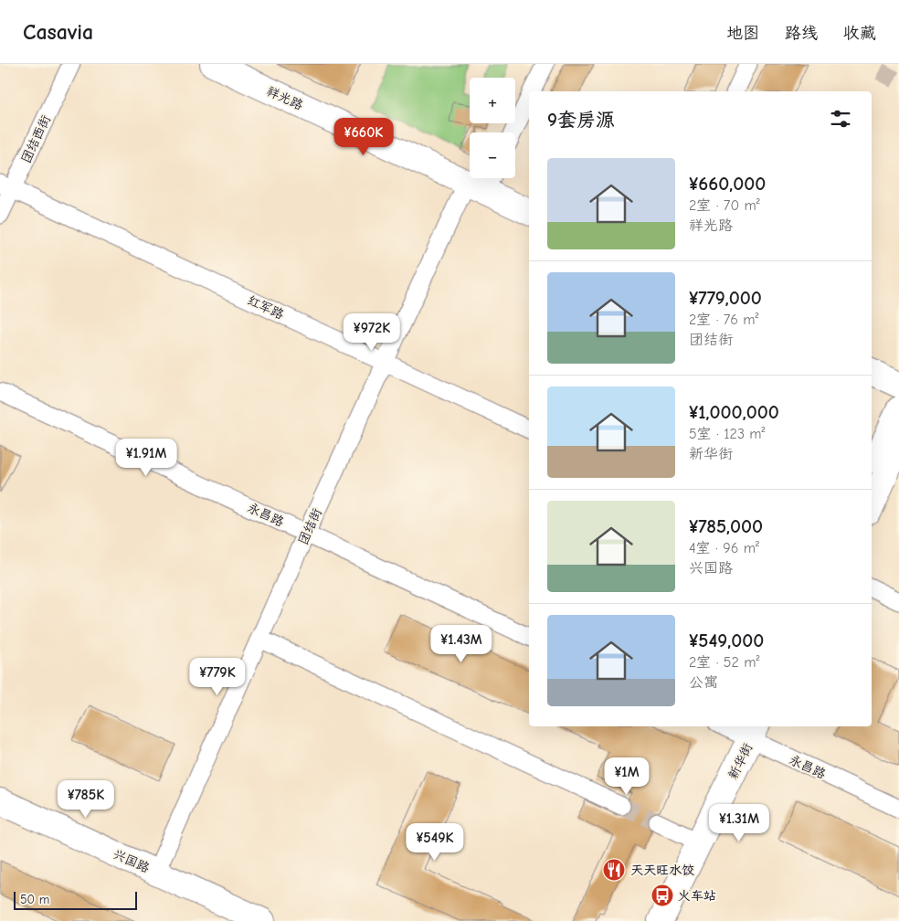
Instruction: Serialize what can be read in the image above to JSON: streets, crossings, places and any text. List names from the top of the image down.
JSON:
{
  "streets": {
    "street": [
      "祥光路",
      "团结西街",
      "红军路",
      "永昌路",
      "团结街",
      "新华街",
      "兴国路"
    ]
  },
  "crossings": [
    ["祥光路", "团结街"],
    ["团结西街", "红军路"],
    ["红军路", "团结街"],
    ["永昌路", "团结街"],
    ["永昌路", "新华街"],
    ["团结街", "兴国路"]
  ],
  "places": {
    "restaurant": ["天天旺水饺"],
    "bus stop": ["火车站"]
  },
  "scale_bar": "50 m",
  "page": {
    "header": "Casavia",
    "nav": ["地图", "路线", "收藏"],
    "map_buttons": ["+", "−"],
    "heading": "9套房源",
    "price": [
      "¥660K",
      "¥972K",
      "¥1.91M",
      "¥1.43M",
      "¥779K",
      "¥1M",
      "¥785K",
      "¥1.31M",
      "¥549K"
    ],
    "list": [
      {
        "name": "¥660,000",
        "note": "2室 · 70 m² · 祥光路"
      },
      {
        "name": "¥779,000",
        "note": "2室 · 76 m² · 团结街"
      },
      {
        "name": "¥1,000,000",
        "note": "5室 · 123 m² · 新华街"
      },
      {
        "name": "¥785,000",
        "note": "4室 · 96 m² · 兴国路"
      },
      {
        "name": "¥549,000",
        "note": "2室 · 52 m² · 公寓"
      }
    ],
    "scale": "50 m"
  }
}
